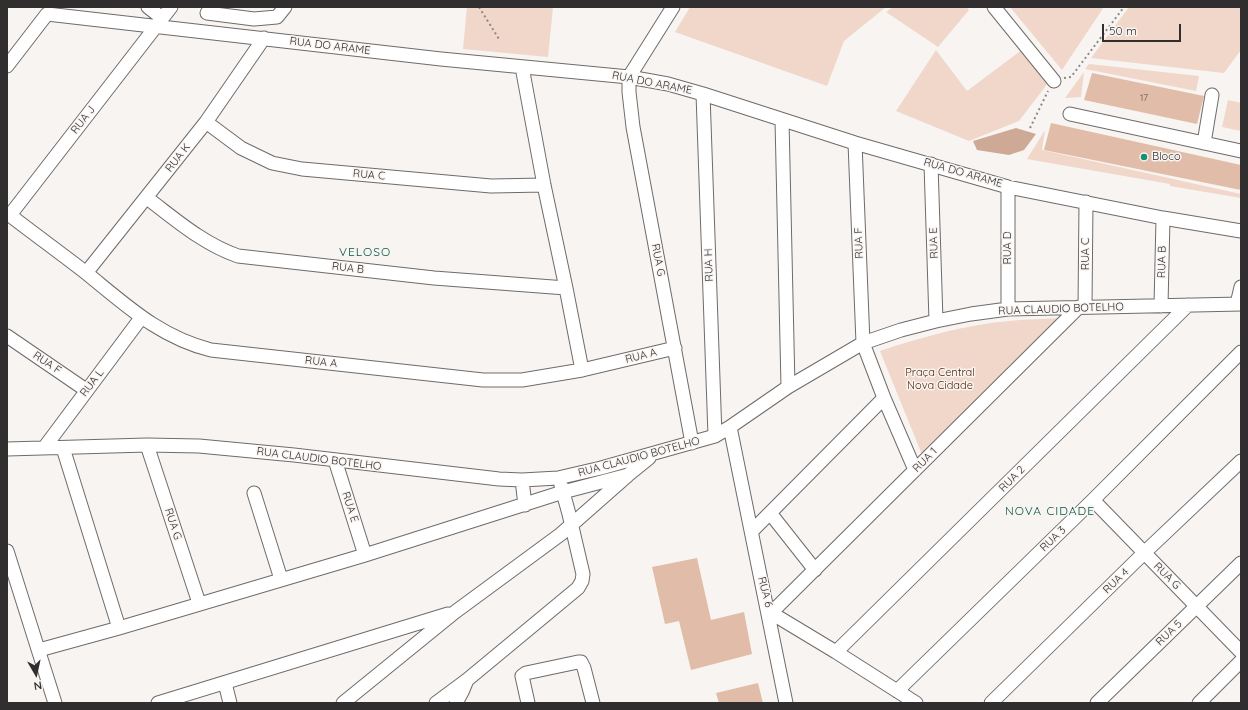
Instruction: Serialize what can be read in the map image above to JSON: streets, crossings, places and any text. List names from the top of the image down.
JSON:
{
  "streets": {
    "street": [
      "RUA DO ARAME",
      "RUA J",
      "RUA K",
      "RUA C",
      "RUA F",
      "RUA E",
      "RUA D",
      "RUA G",
      "RUA B",
      "RUA H",
      "RUA CLAUDIO BOTELHO",
      "RUA A",
      "RUA L",
      "RUA 1",
      "RUA 2",
      "RUA 3",
      "RUA 4",
      "RUA 6",
      "RUA 5"
    ]
  },
  "crossings": [
    ["RUA DO ARAME", "RUA J"],
    ["RUA DO ARAME", "RUA K"],
    ["RUA DO ARAME", "RUA C"],
    ["RUA DO ARAME", "RUA F"],
    ["RUA DO ARAME", "RUA E"],
    ["RUA DO ARAME", "RUA D"],
    ["RUA DO ARAME", "RUA G"],
    ["RUA DO ARAME", "RUA B"],
    ["RUA DO ARAME", "RUA H"],
    ["RUA J", "RUA A"],
    ["RUA K", "RUA C"],
    ["RUA K", "RUA B"],
    ["RUA K", "RUA A"],
    ["RUA C", "RUA CLAUDIO BOTELHO"],
    ["RUA C", "RUA 1"],
    ["RUA F", "RUA CLAUDIO BOTELHO"],
    ["RUA F", "RUA L"],
    ["RUA F", "RUA 1"],
    ["RUA E", "RUA CLAUDIO BOTELHO"],
    ["RUA D", "RUA CLAUDIO BOTELHO"],
    ["RUA G", "RUA CLAUDIO BOTELHO"],
    ["RUA G", "RUA A"],
    ["RUA G", "RUA 3"],
    ["RUA G", "RUA 4"],
    ["RUA G", "RUA 5"],
    ["RUA B", "RUA CLAUDIO BOTELHO"],
    ["RUA H", "RUA CLAUDIO BOTELHO"],
    ["RUA CLAUDIO BOTELHO", "RUA L"],
    ["RUA CLAUDIO BOTELHO", "RUA 1"],
    ["RUA CLAUDIO BOTELHO", "RUA 2"],
    ["RUA CLAUDIO BOTELHO", "RUA 6"],
    ["RUA A", "RUA L"],
    ["RUA 1", "RUA 6"],
    ["RUA 2", "RUA 6"],
    ["RUA 3", "RUA 6"]
  ],
  "districts": ["VELOSO", "NOVA CIDADE"],
  "parks": ["Praça Central Nova Cidade"],
  "places": ["Bloco"],
  "house_numbers": ["17"],
  "scale_bar": "50 m",
  "north": "bottom"
}
